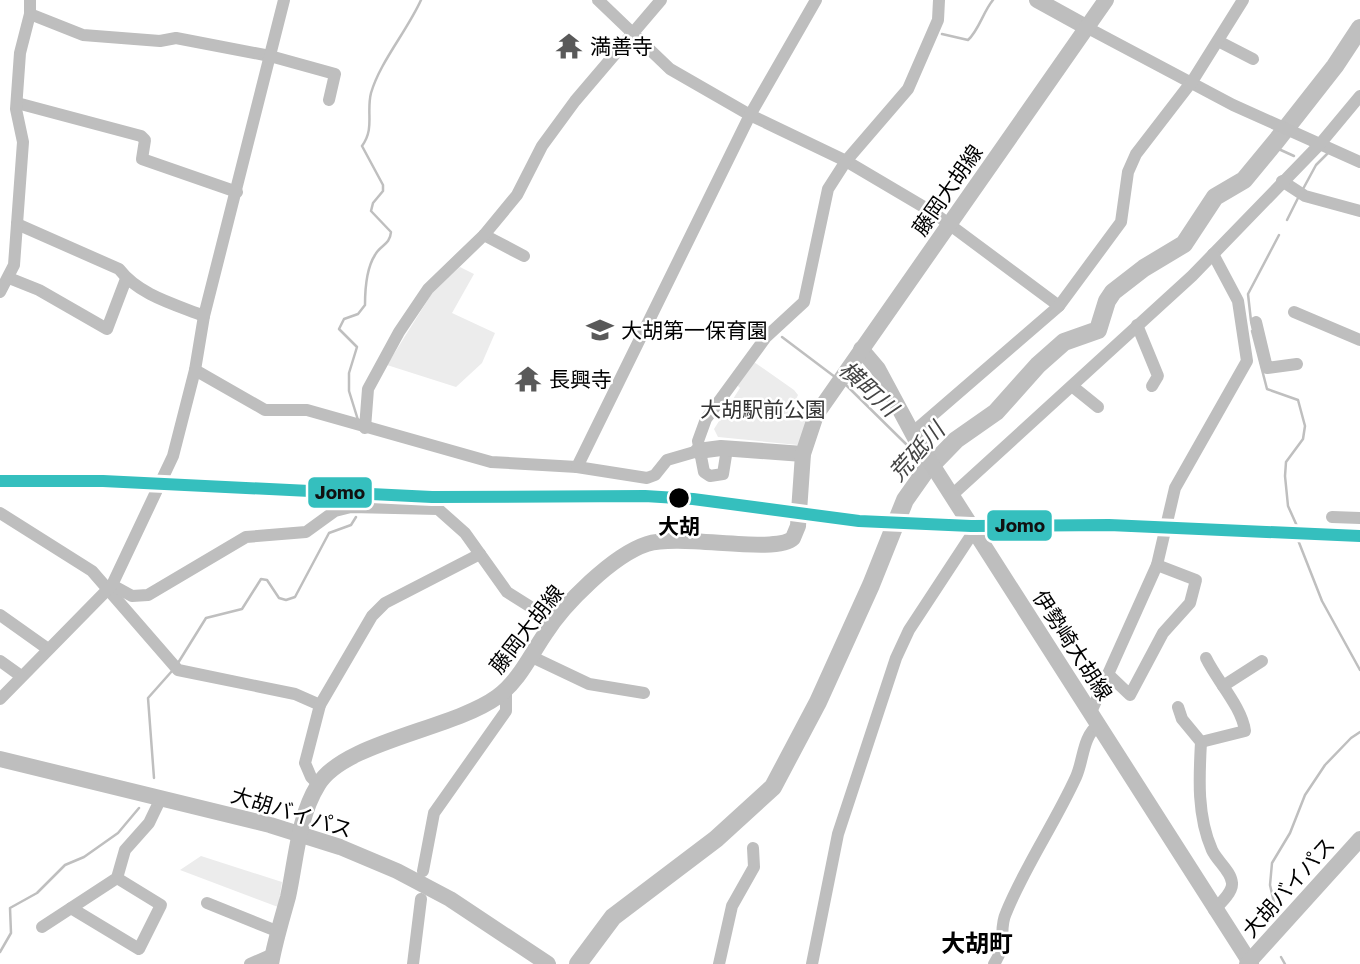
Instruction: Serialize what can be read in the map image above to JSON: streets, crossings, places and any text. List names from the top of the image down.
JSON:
{
  "streets": {
    "main road": ["藤岡大胡線", "伊勢崎大胡線", "大胡バイパス"]
  },
  "crossings": [
    ["藤岡大胡線", "伊勢崎大胡線"],
    ["藤岡大胡線", "大胡バイパス"],
    ["伊勢崎大胡線", "大胡バイパス"]
  ],
  "districts": ["大胡町"],
  "water": ["横町川", "荒砥川"],
  "parks": ["大胡駅前公園"],
  "places": {
    "temple": ["満善寺", "長興寺"],
    "school or university": ["大胡第一保育園"],
    "other": ["大胡"]
  },
  "lines": ["transit line Jomo"]
}
